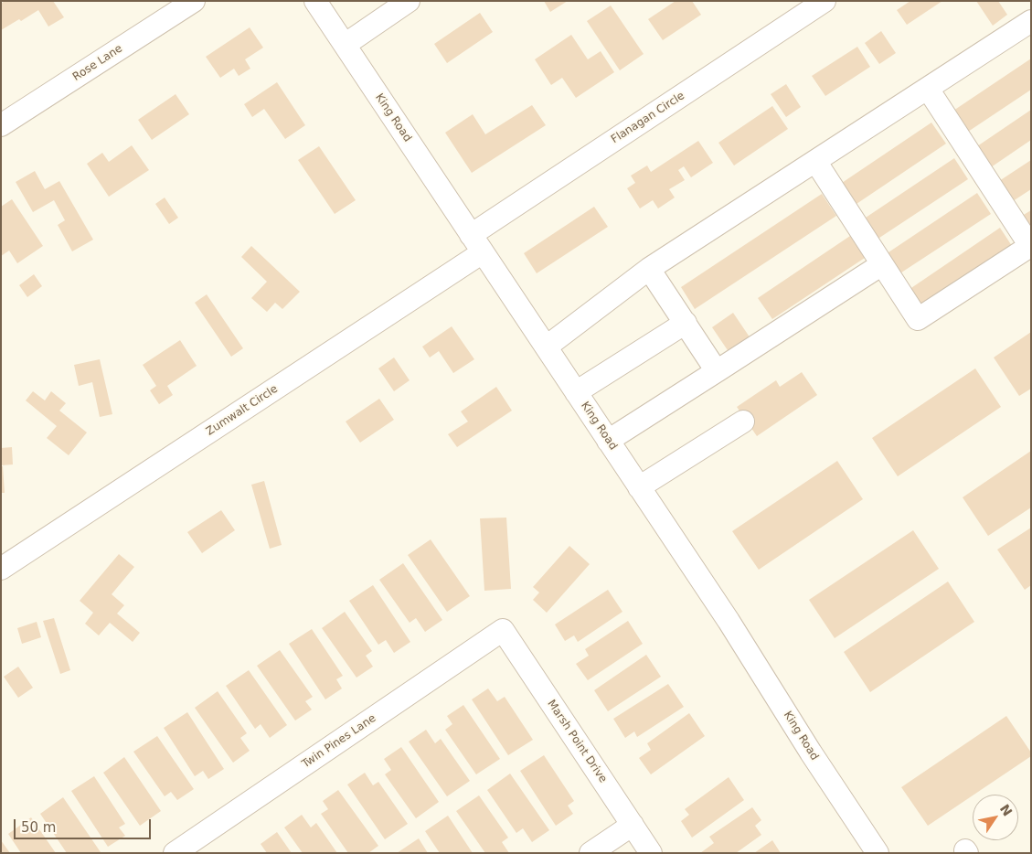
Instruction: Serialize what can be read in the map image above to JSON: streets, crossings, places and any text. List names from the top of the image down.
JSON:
{
  "streets": {
    "street": [
      "Rose Lane",
      "King Road",
      "Flanagan Circle",
      "Zumwalt Circle",
      "Twin Pines Lane",
      "Marsh Point Drive"
    ]
  },
  "crossings": [
    ["King Road", "Flanagan Circle"],
    ["King Road", "Zumwalt Circle"],
    ["Flanagan Circle", "Zumwalt Circle"],
    ["Twin Pines Lane", "Marsh Point Drive"]
  ],
  "scale_bar": "50 m",
  "north": "top right"
}
